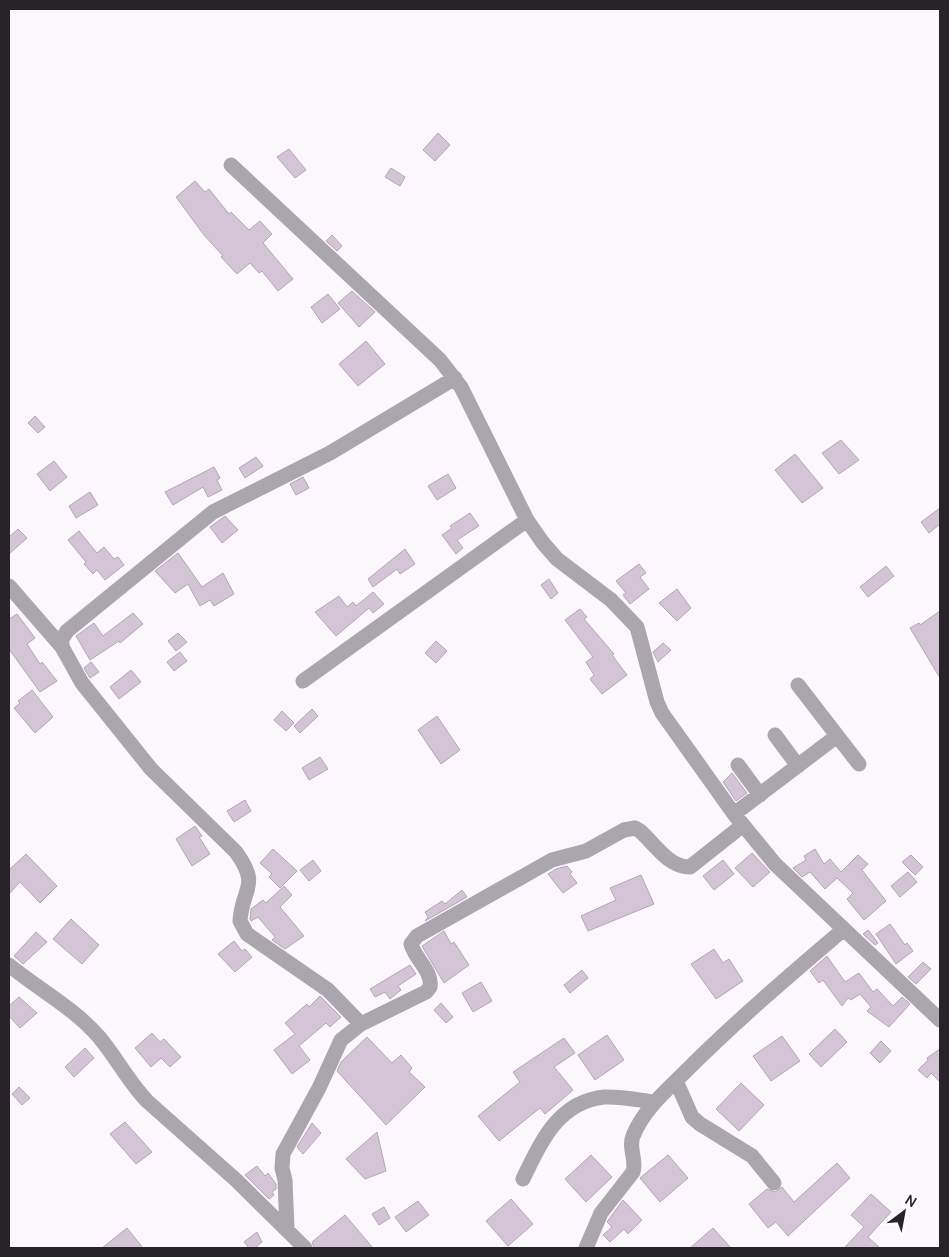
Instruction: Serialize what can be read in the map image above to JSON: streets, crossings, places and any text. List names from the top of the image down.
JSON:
{
  "north": "top right"
}
